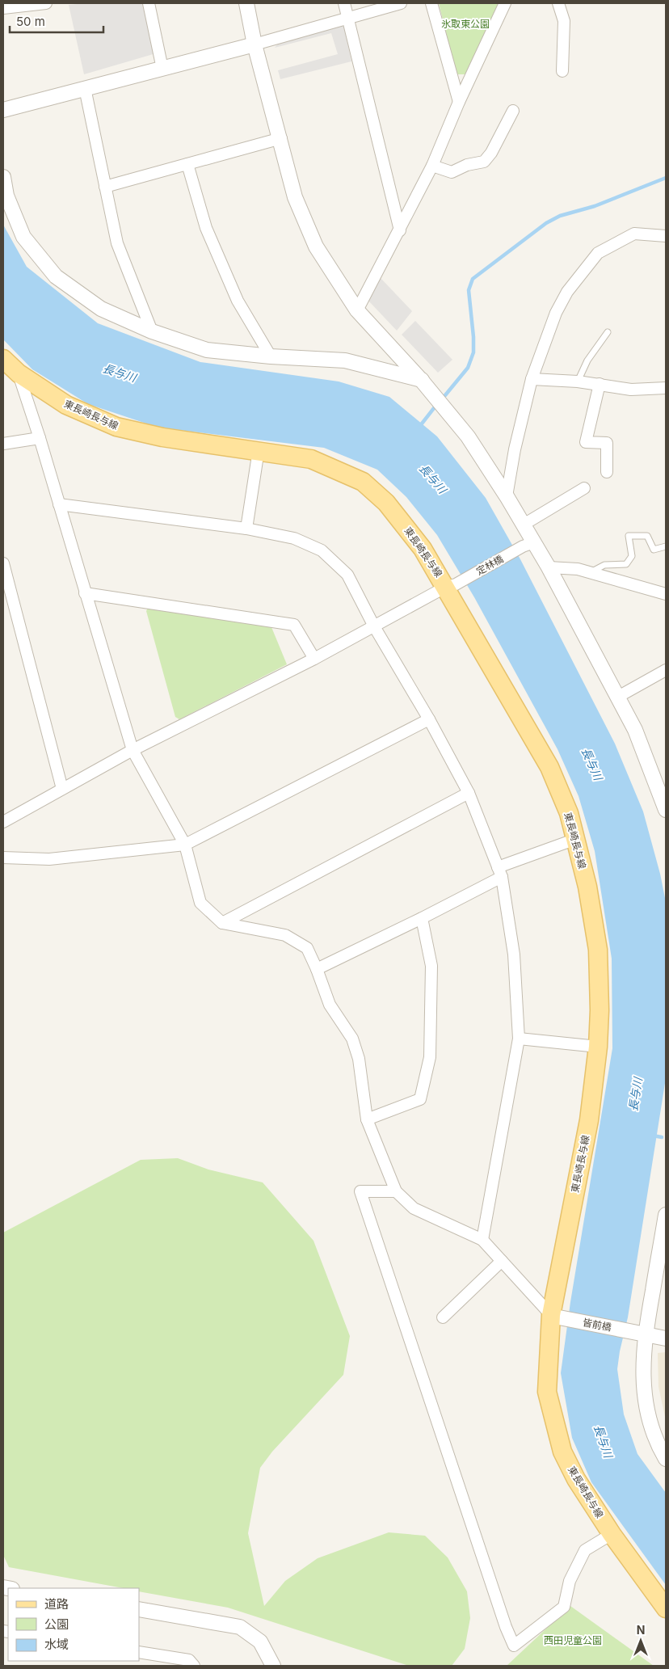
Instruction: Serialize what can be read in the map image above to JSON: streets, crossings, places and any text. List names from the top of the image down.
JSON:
{
  "streets": {
    "main road": ["東長崎長与線"],
    "street": ["定林橋", "皆前橋"]
  },
  "crossings": [
    ["東長崎長与線", "定林橋"],
    ["東長崎長与線", "皆前橋"]
  ],
  "water": ["長与川"],
  "parks": ["氷取東公園", "西田児童公園"],
  "legend": ["道路", "公園", "水域"],
  "scale_bar": "50 m",
  "north": "top"
}
